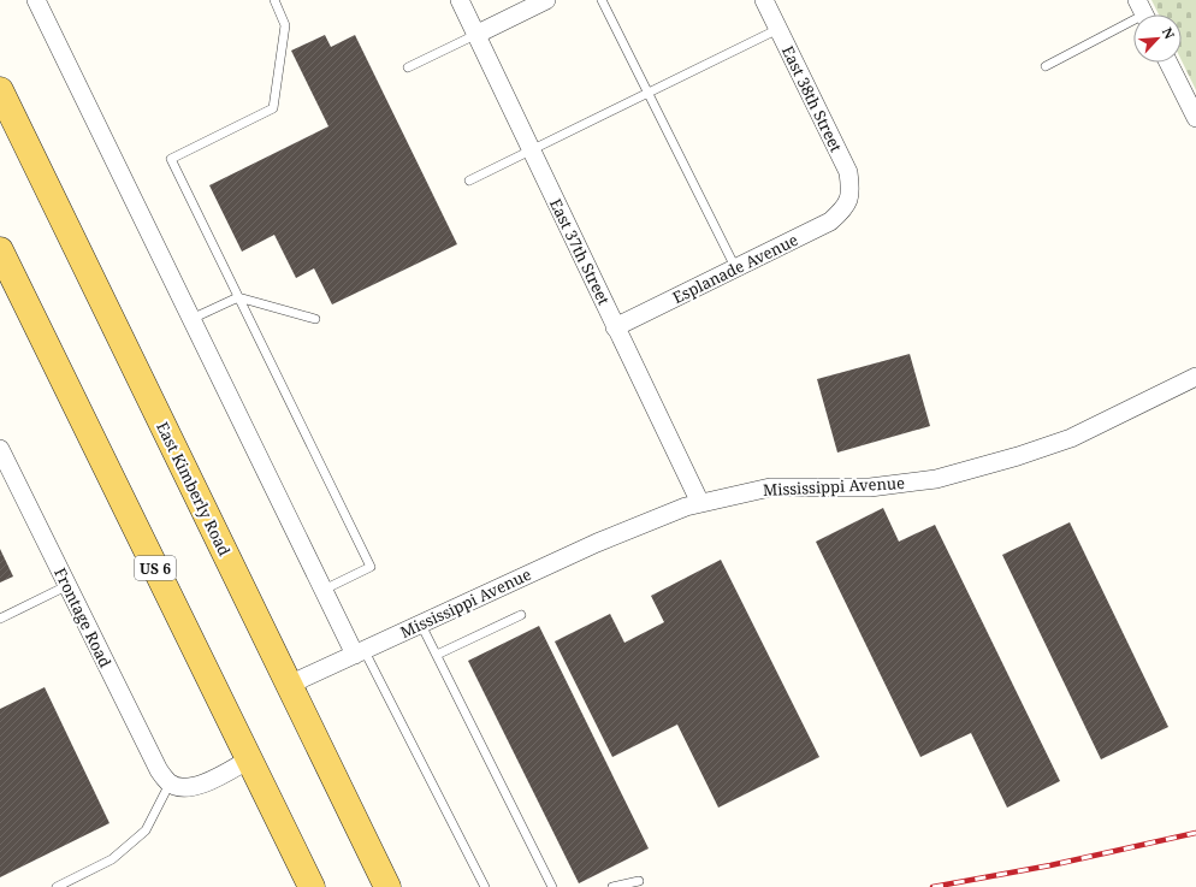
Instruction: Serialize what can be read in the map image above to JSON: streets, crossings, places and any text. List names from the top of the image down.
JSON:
{
  "streets": {
    "main road": ["East Kimberly Road", "US 6"],
    "street": [
      "East 38th Street",
      "East 37th Street",
      "Esplanade Avenue",
      "Mississippi Avenue",
      "Frontage Road"
    ]
  },
  "crossings": [
    ["East 38th Street", "Esplanade Avenue"],
    ["East 37th Street", "Esplanade Avenue"],
    ["East 37th Street", "Mississippi Avenue"],
    ["Mississippi Avenue", "East Kimberly Road"]
  ],
  "north": "top right"
}
